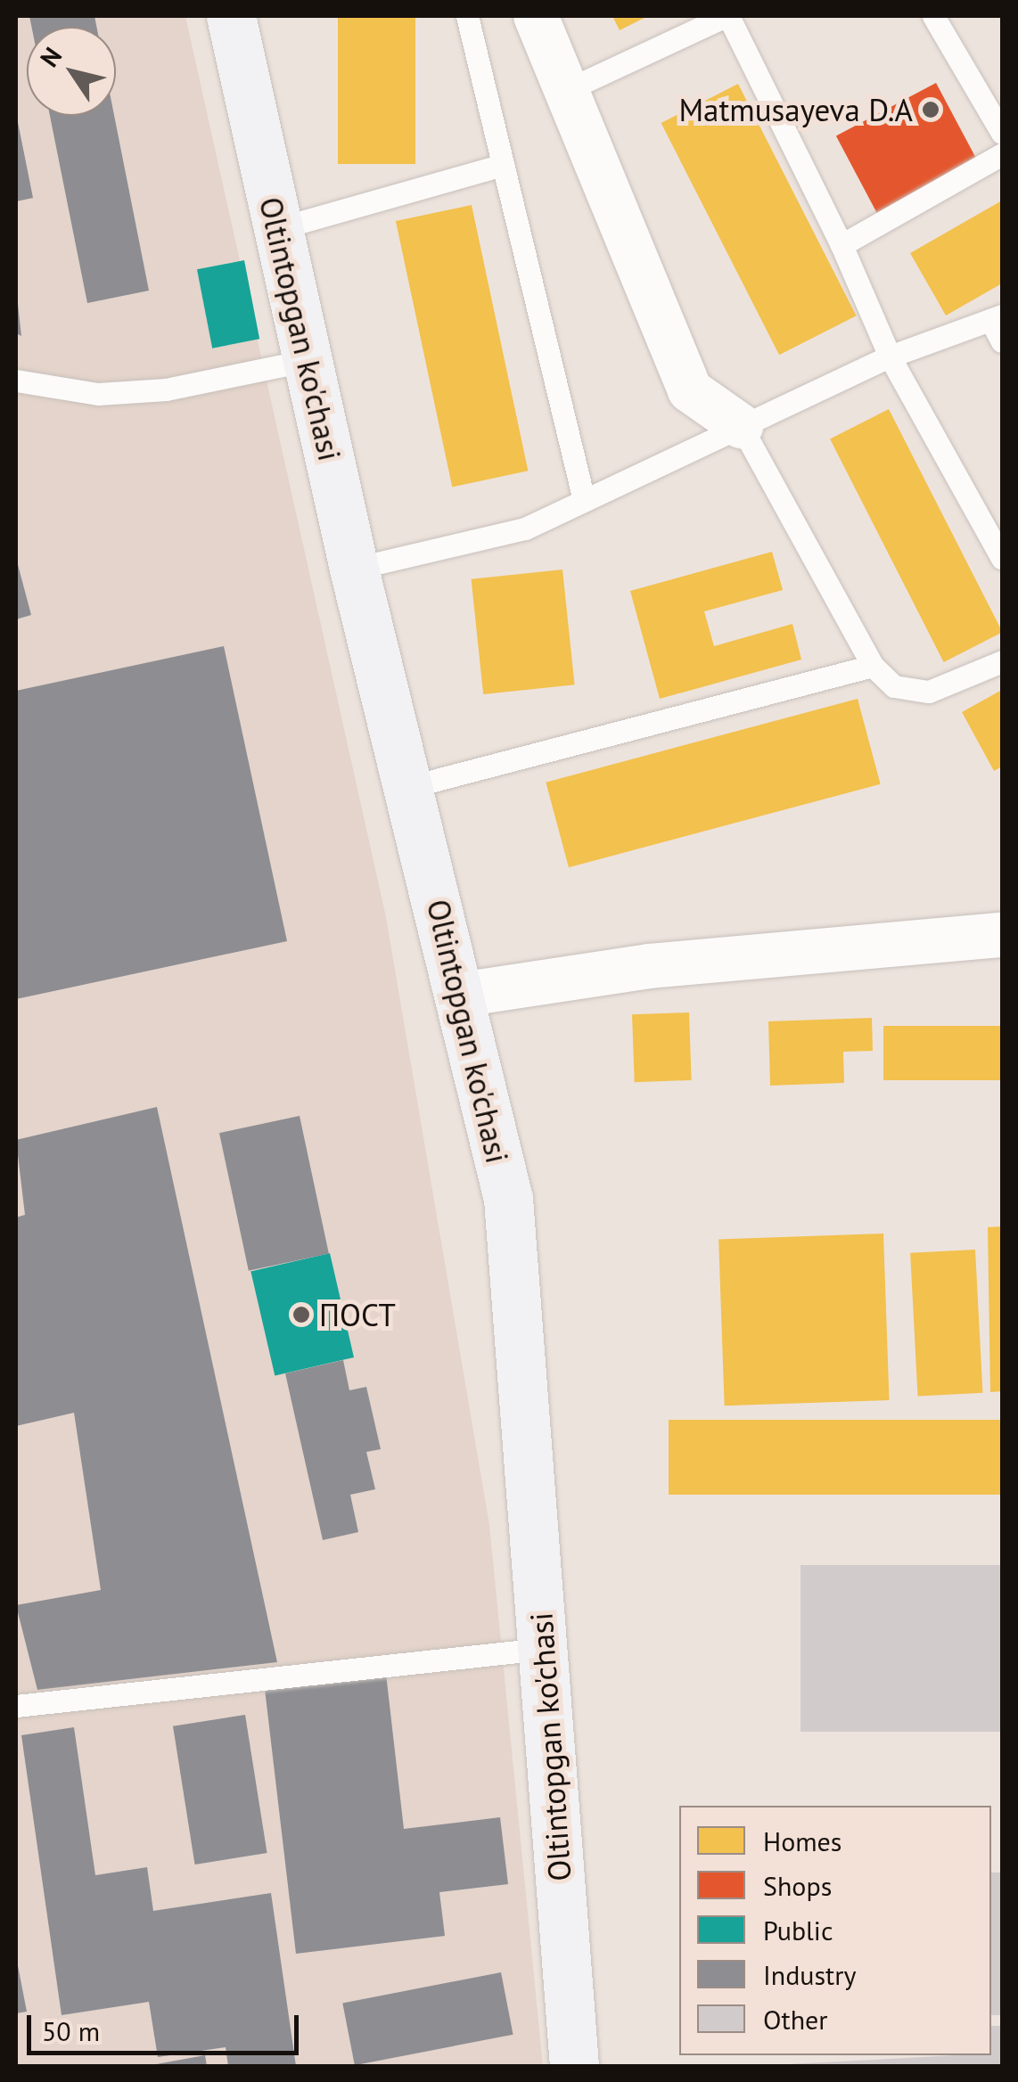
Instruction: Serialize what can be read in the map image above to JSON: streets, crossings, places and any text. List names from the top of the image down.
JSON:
{
  "streets": {
    "street": ["Oltintopgan ko'chasi"]
  },
  "places": ["Matmusayeva D.A", "ПОСТ"],
  "legend": [
    "Homes",
    "Shops",
    "Public",
    "Industry",
    "Other"
  ],
  "scale_bar": "50 m",
  "north": "top left"
}
